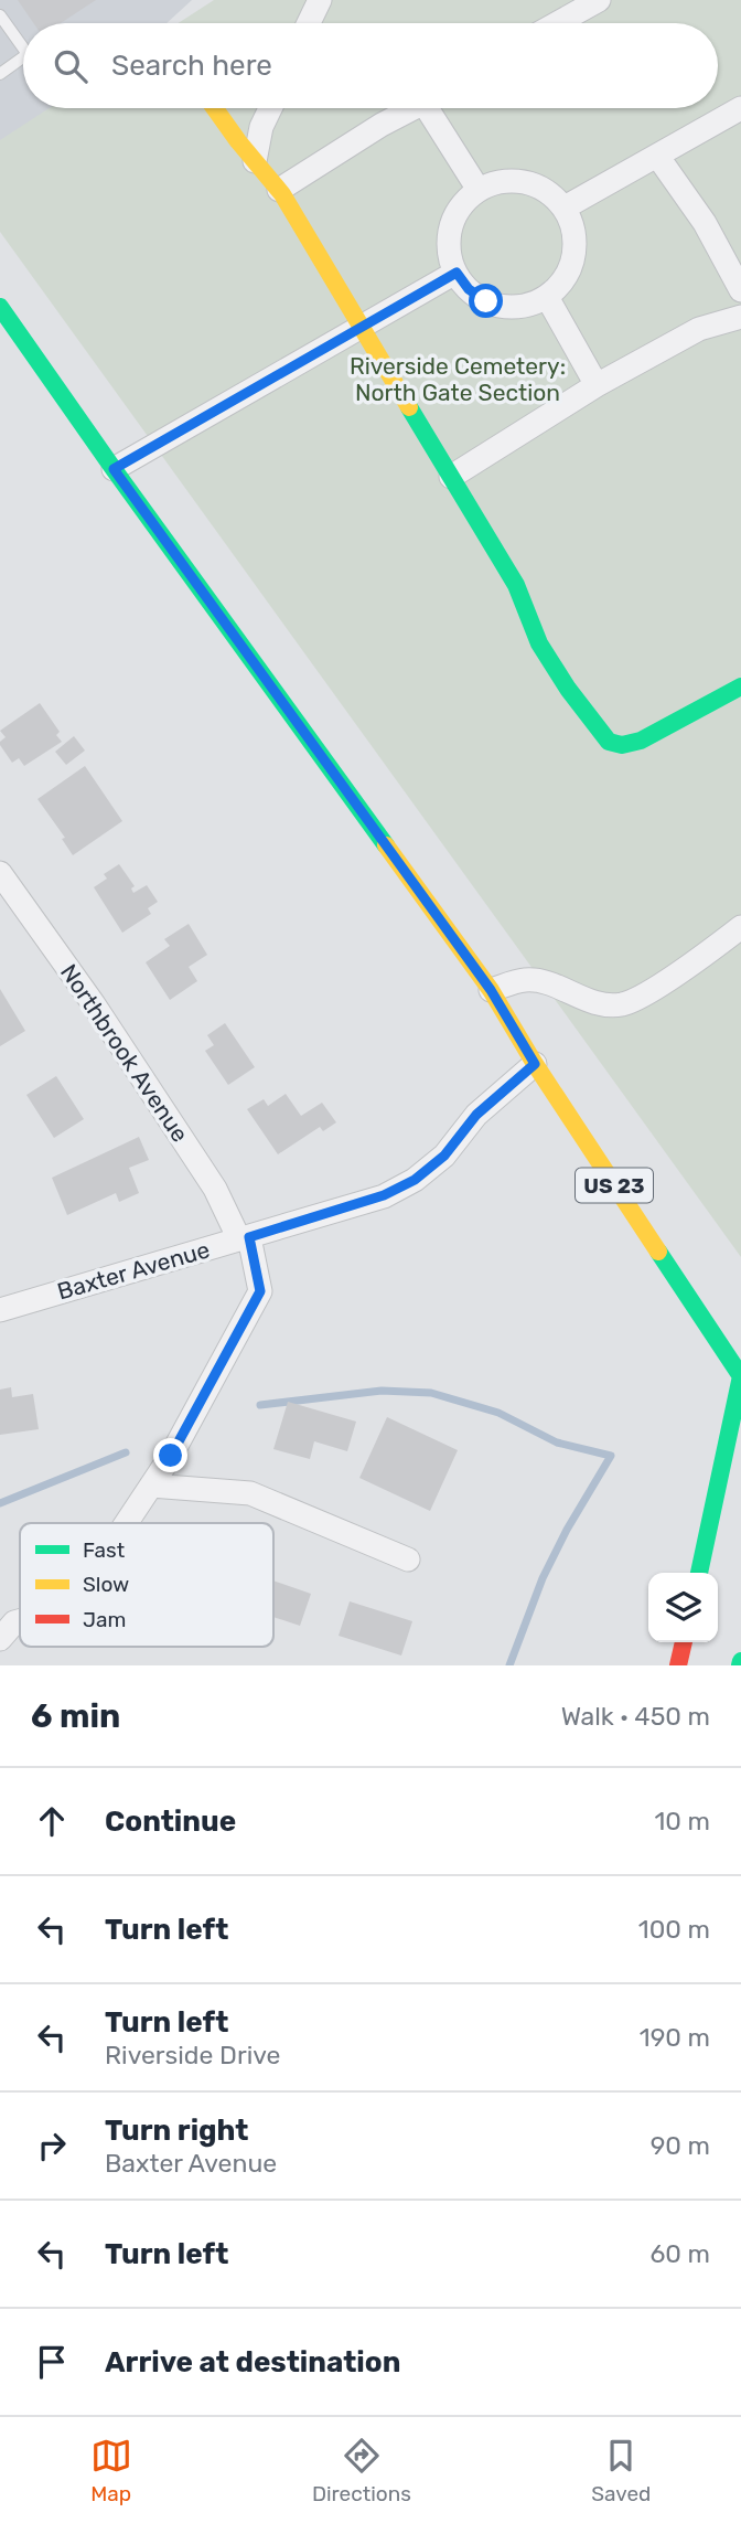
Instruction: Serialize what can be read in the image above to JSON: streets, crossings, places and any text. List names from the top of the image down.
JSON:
{
  "streets": {
    "main road": ["US 23"],
    "street": ["Northbrook Avenue", "Baxter Avenue"]
  },
  "crossings": [
    ["Northbrook Avenue", "Baxter Avenue"],
    ["US 23", "Baxter Avenue"]
  ],
  "parks": ["Riverside Cemetery: North Gate Section"],
  "legend": ["Fast", "Slow", "Jam"],
  "page": {
    "search": "Search here",
    "heading": ["6 min", "Walk · 450 m"],
    "list": [
      ["Continue", "10 m"],
      ["Turn left", "100 m"],
      ["Turn left", "Riverside Drive", "190 m"],
      ["Turn right", "Baxter Avenue", "90 m"],
      ["Turn left", "60 m"],
      "Arrive at destination"
    ],
    "nav": ["Map", "Directions", "Saved"]
  }
}
